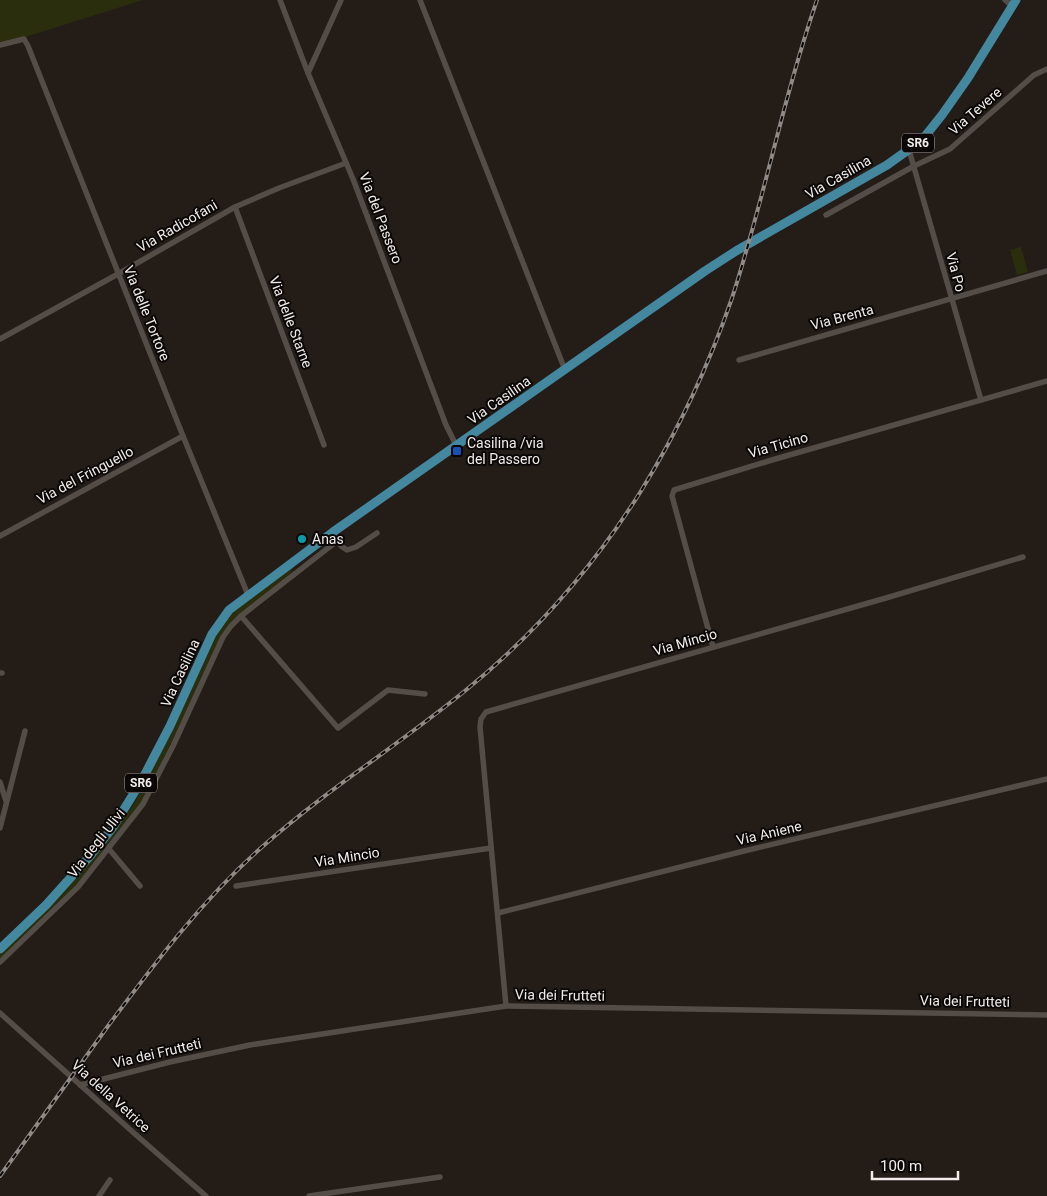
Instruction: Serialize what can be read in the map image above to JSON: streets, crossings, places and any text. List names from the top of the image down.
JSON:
{
  "streets": {
    "main road": ["SR6", "Via Casilina"],
    "street": [
      "Via Tevere",
      "Via del Passero",
      "Via Radicofani",
      "Via Po",
      "Via delle Tortore",
      "Via Brenta",
      "Via delle Starne",
      "Via Ticino",
      "Via del Fringuello",
      "Via Mincio",
      "Via Aniene",
      "Via degli Ulivi",
      "Via dei Frutteti",
      "Via della Vetrice"
    ]
  },
  "crossings": [
    ["Via Tevere", "Via Po"],
    ["Via Casilina", "Via del Passero"],
    ["Via Casilina", "Via Po"],
    ["Via Casilina", "Via delle Tortore"],
    ["Via Casilina", "Via degli Ulivi"],
    ["Via del Passero", "Via Radicofani"],
    ["Via Radicofani", "Via delle Tortore"],
    ["Via Radicofani", "Via delle Starne"],
    ["Via Po", "Via Brenta"],
    ["Via Po", "Via Ticino"],
    ["Via delle Tortore", "Via del Fringuello"],
    ["Via Ticino", "Via Mincio"],
    ["Via Mincio", "Via Aniene"],
    ["Via Mincio", "Via dei Frutteti"],
    ["Via dei Frutteti", "Via della Vetrice"]
  ],
  "places": {
    "transit": ["Casilina /via del Passero"],
    "other": ["Anas"]
  },
  "scale_bar": "100 m"
}
